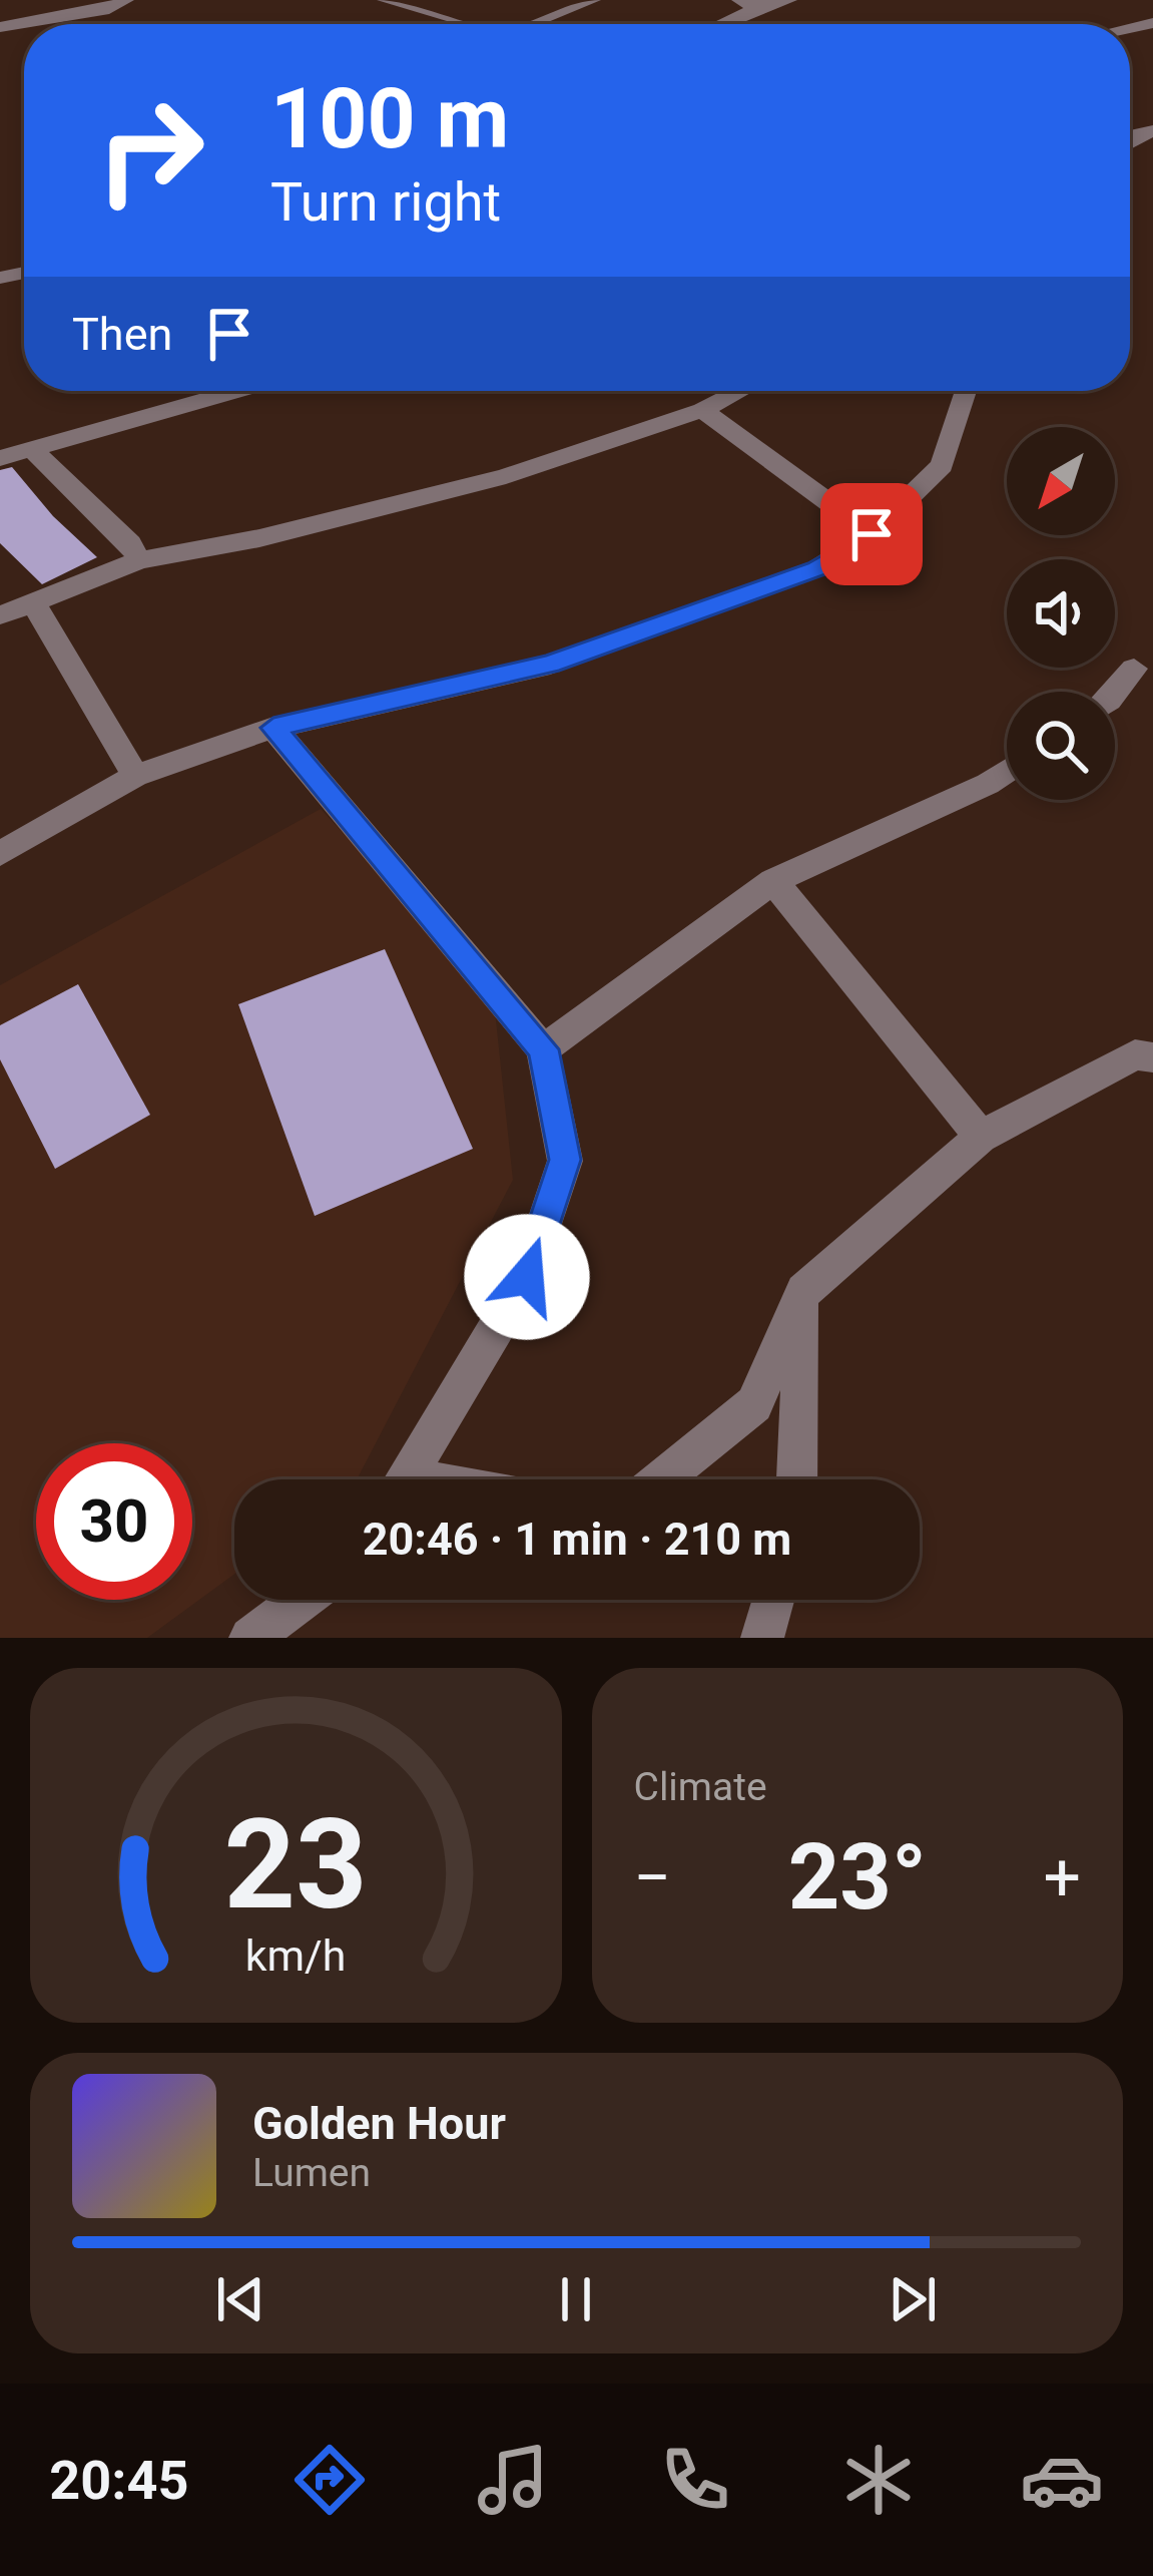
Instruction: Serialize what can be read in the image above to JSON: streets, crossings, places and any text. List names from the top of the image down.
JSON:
{
  "north": "bottom left",
  "page": {
    "turn": ["100 m", "Turn right"],
    "then": "Then",
    "limit": "30",
    "trip": "20:46 · 1 min · 210 m",
    "tile": "Climate",
    "heat": ["−", "23°", "+"],
    "song": ["Golden Hour", "Lumen"],
    "tabs": "20:45",
    "gauge": ["23", "km/h"]
  }
}
